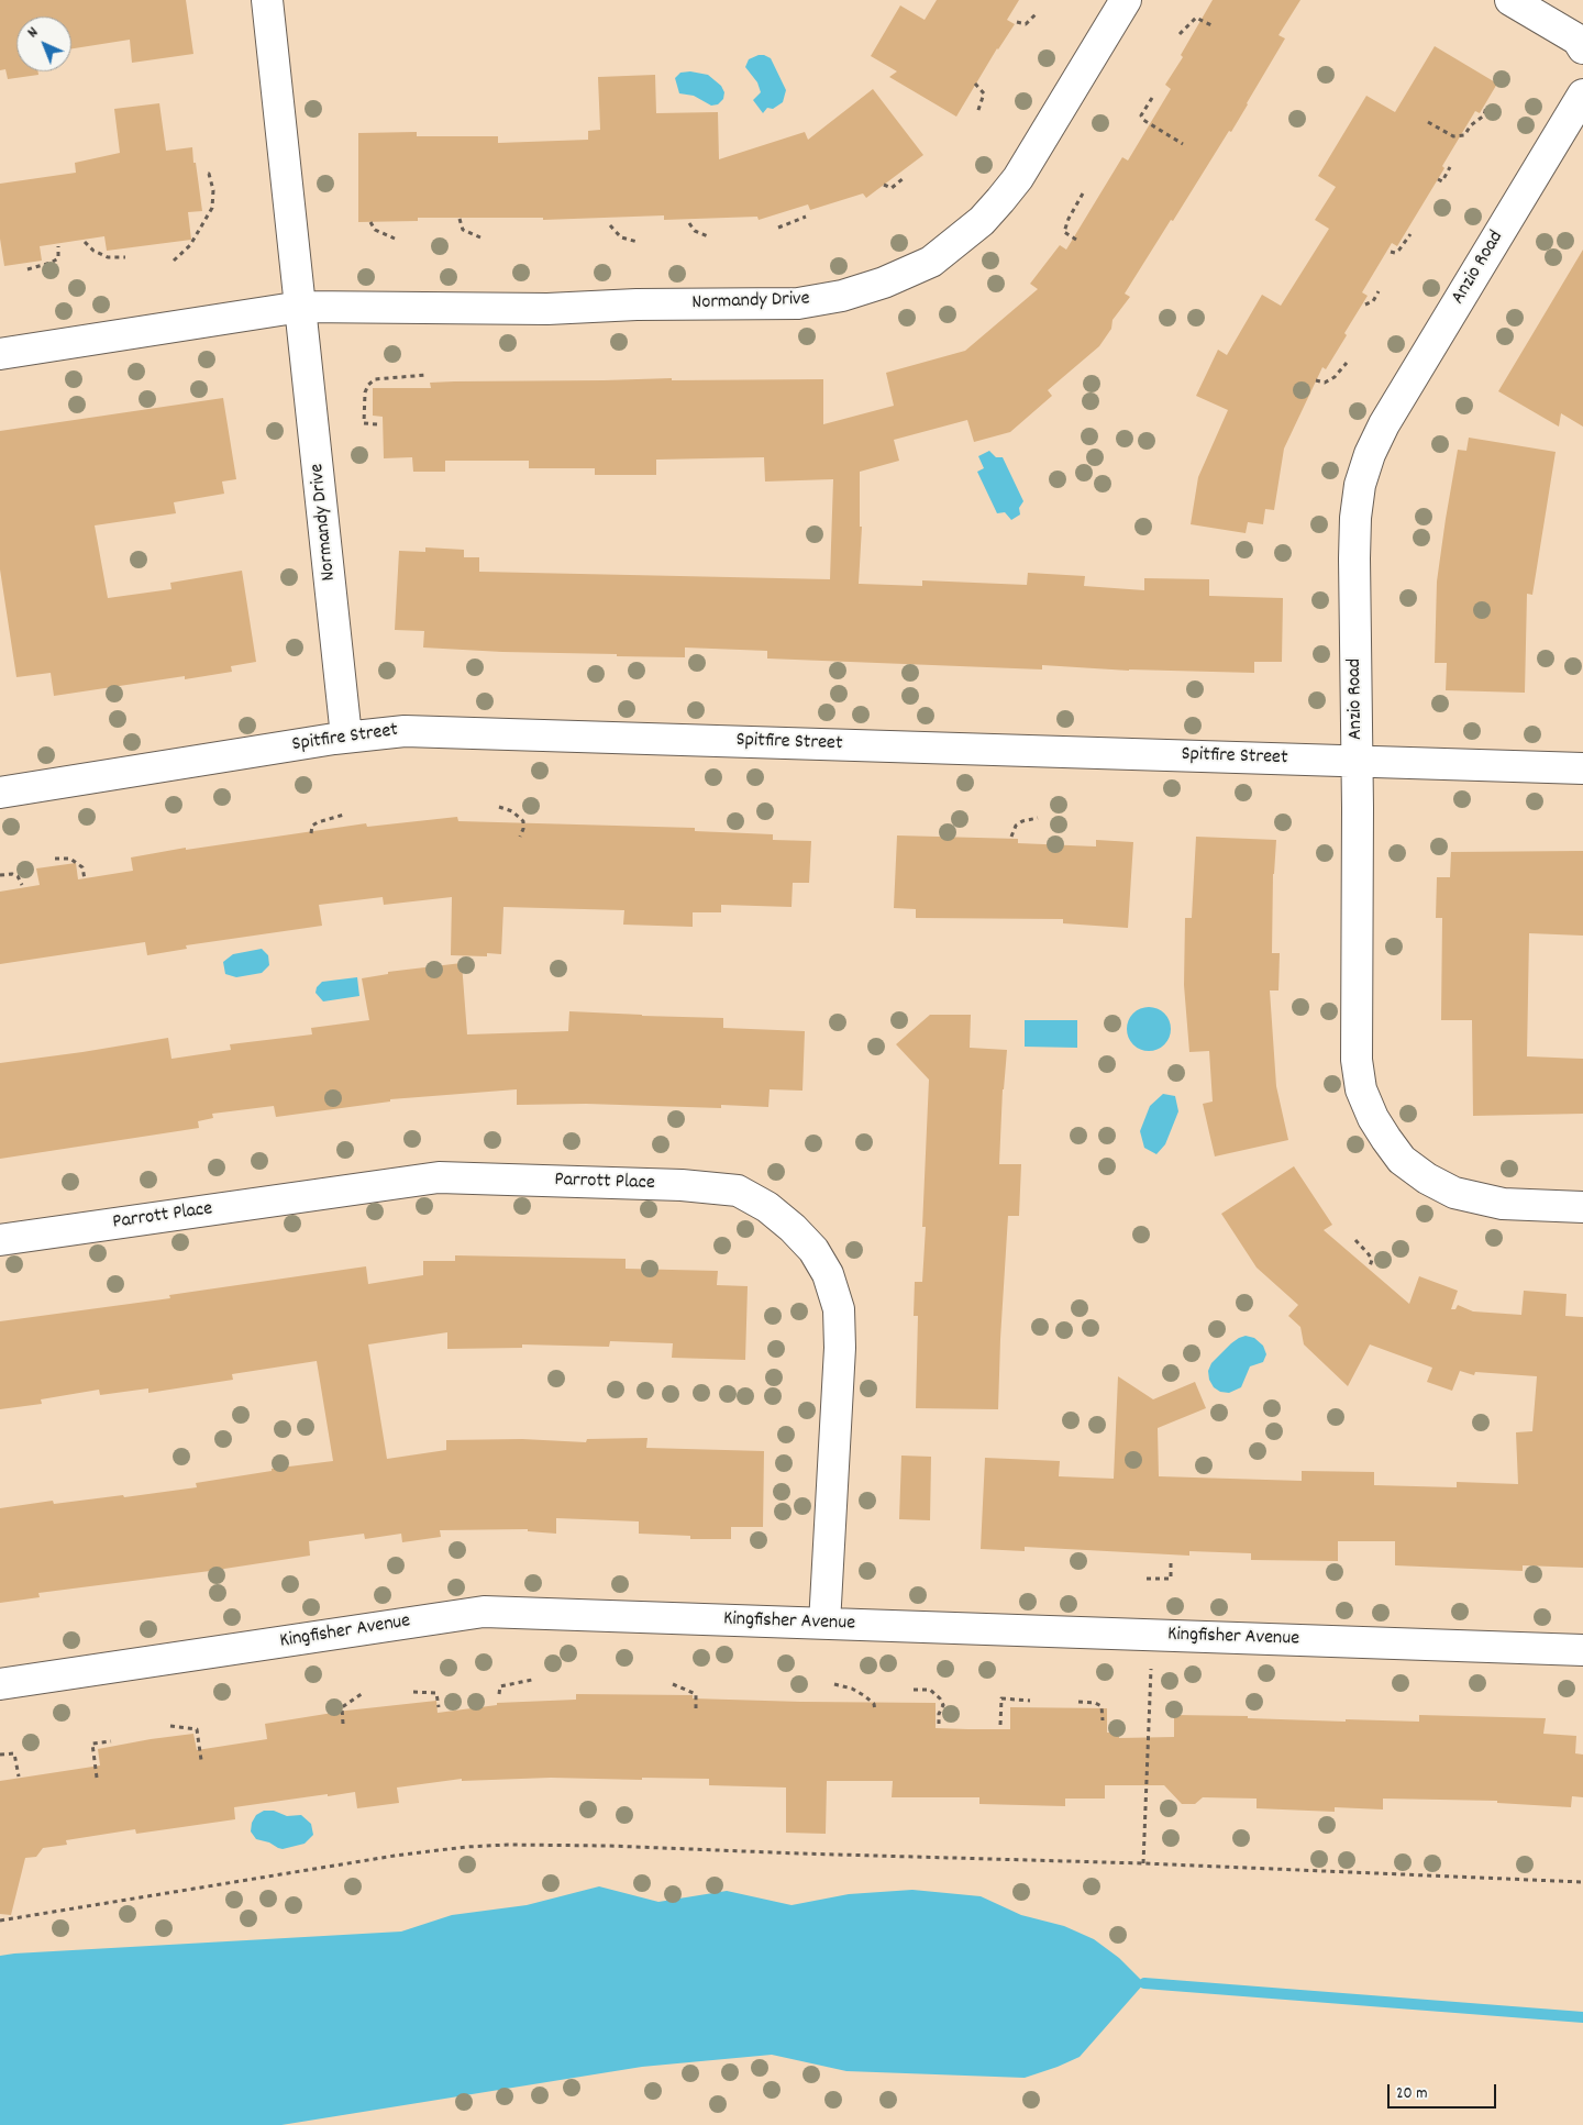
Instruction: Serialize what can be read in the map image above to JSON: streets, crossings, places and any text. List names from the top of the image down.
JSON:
{
  "streets": {
    "street": [
      "Anzio Road",
      "Normandy Drive",
      "Spitfire Street",
      "Parrott Place",
      "Kingfisher Avenue"
    ]
  },
  "crossings": [
    ["Anzio Road", "Spitfire Street"],
    ["Normandy Drive", "Spitfire Street"],
    ["Parrott Place", "Kingfisher Avenue"]
  ],
  "scale_bar": "20 m",
  "north": "top left"
}
